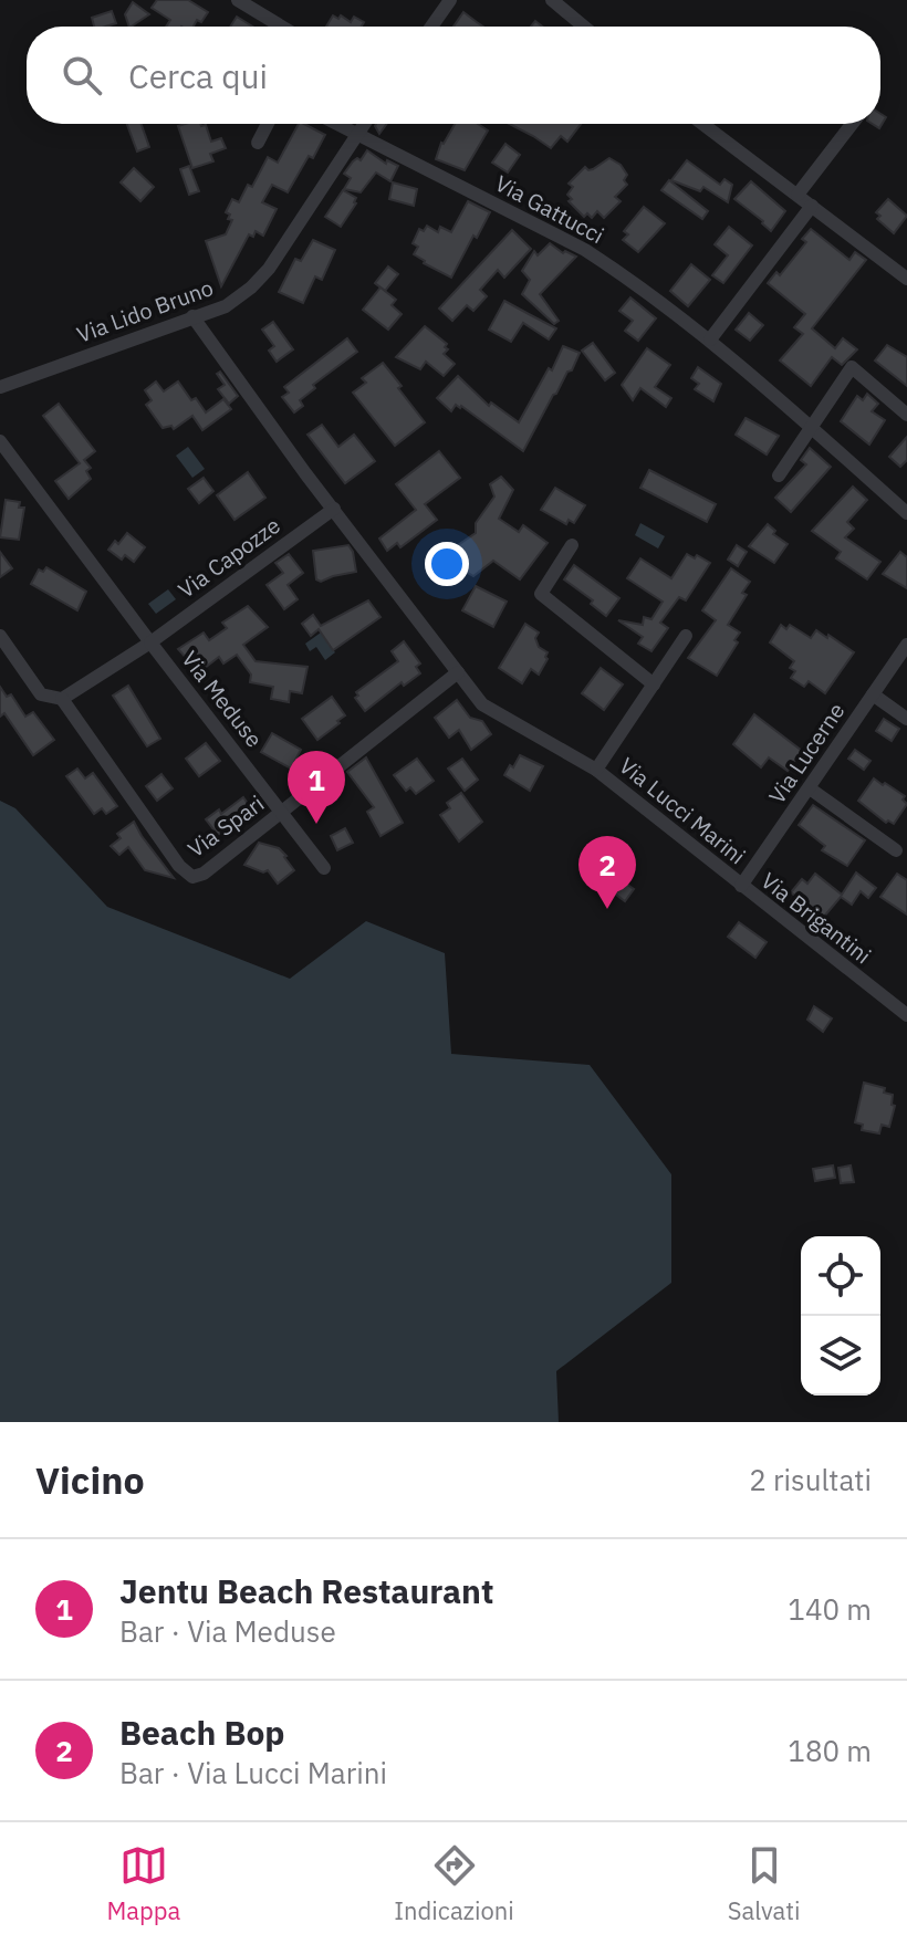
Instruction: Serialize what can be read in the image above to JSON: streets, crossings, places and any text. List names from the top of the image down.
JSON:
{
  "streets": {
    "street": [
      "Via Gattucci",
      "Via Lido Bruno",
      "Via Capozze",
      "Via Meduse",
      "Via Lucerne",
      "Via Lucci Marini",
      "Via Spari",
      "Via Brigantini"
    ]
  },
  "crossings": [
    ["Via Gattucci", "Via Lido Bruno"],
    ["Via Lido Bruno", "Via Lucci Marini"],
    ["Via Capozze", "Via Meduse"],
    ["Via Capozze", "Via Lucci Marini"],
    ["Via Capozze", "Via Spari"],
    ["Via Meduse", "Via Spari"],
    ["Via Lucerne", "Via Lucci Marini"],
    ["Via Lucerne", "Via Brigantini"],
    ["Via Lucci Marini", "Via Spari"],
    ["Via Lucci Marini", "Via Brigantini"]
  ],
  "page": {
    "search": "Cerca qui",
    "pins": ["1", "2"],
    "heading": ["Vicino", "2 risultati"],
    "list": [
      {
        "mark": "1",
        "name": "Jentu Beach Restaurant",
        "note": "Bar · Via Meduse",
        "value": "140 m"
      },
      {
        "mark": "2",
        "name": "Beach Bop",
        "note": "Bar · Via Lucci Marini",
        "value": "180 m"
      }
    ],
    "nav": ["Mappa", "Indicazioni", "Salvati"]
  }
}
